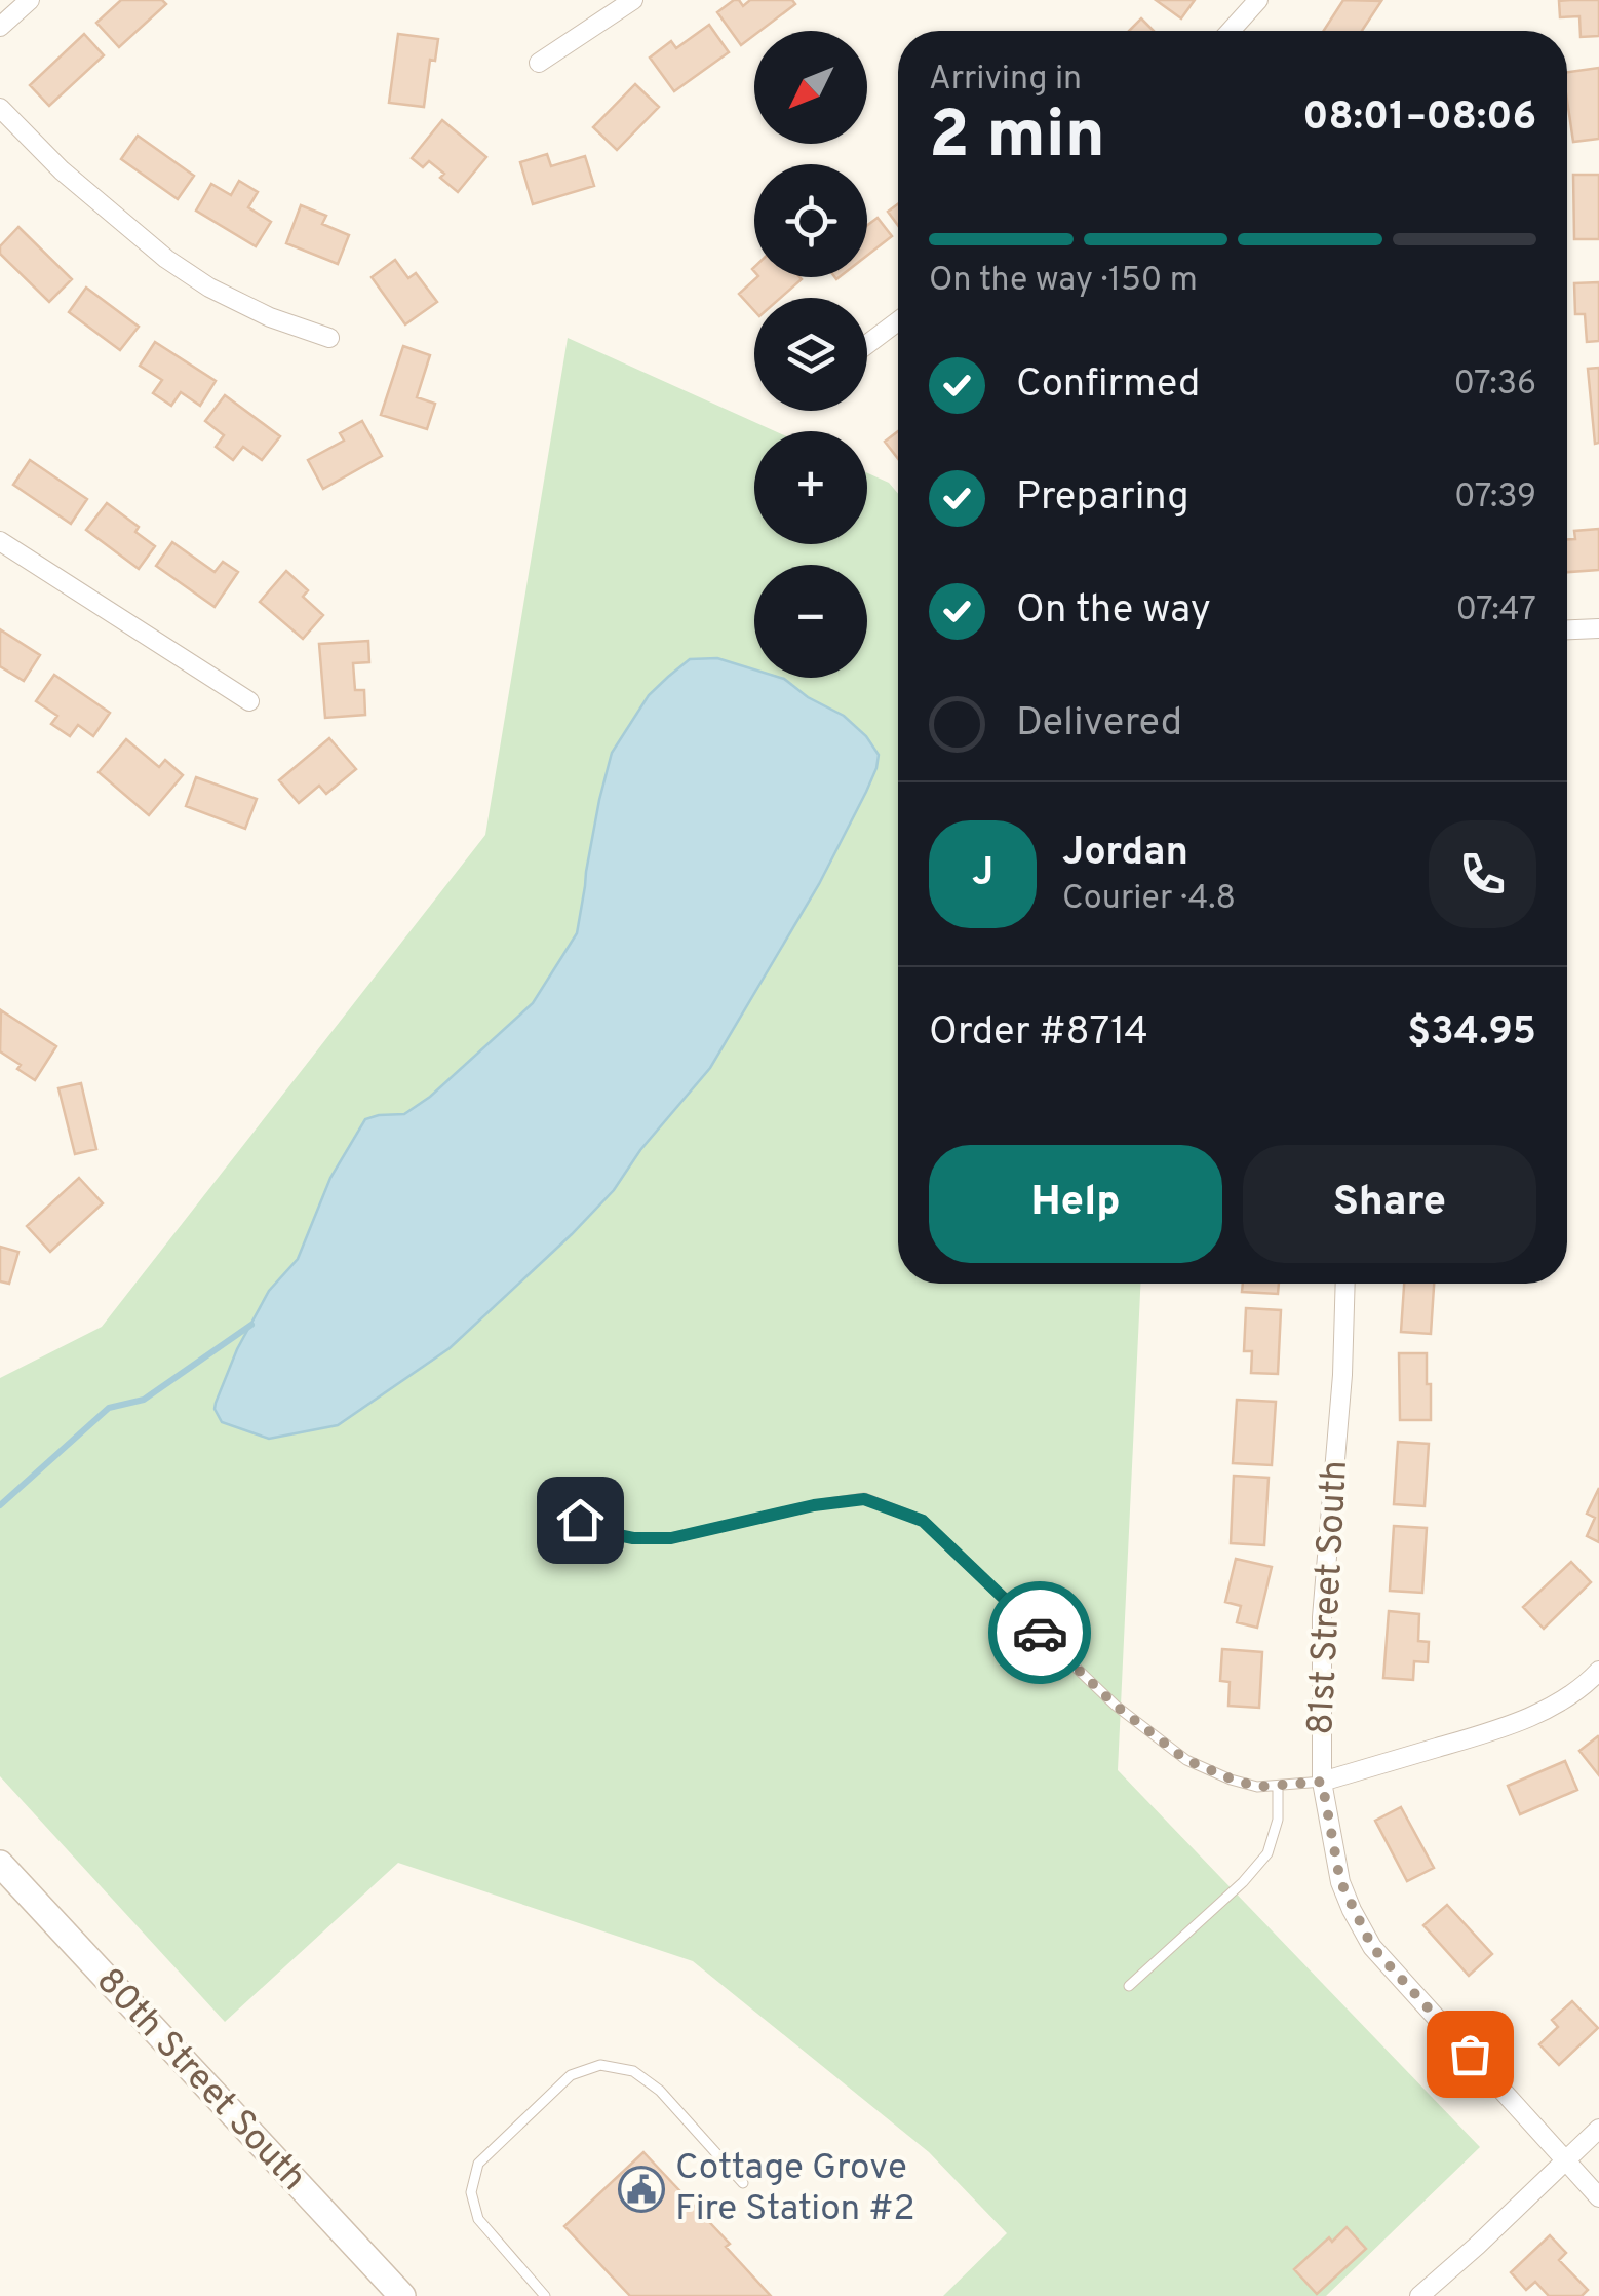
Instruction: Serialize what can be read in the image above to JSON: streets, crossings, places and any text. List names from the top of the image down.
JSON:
{
  "streets": {
    "main road": ["80th Street South"],
    "street": ["81st Street South"]
  },
  "places": {
    "public building": ["Cottage Grove Fire Station #2"]
  },
  "north": "bottom left",
  "page": {
    "map_buttons": ["+", "−"],
    "heading": ["2 min", "Arriving in", "08:01–08:06"],
    "panel": [
      "Jordan",
      "Courier · 4.8",
      "Order #8714",
      "$34.95"
    ],
    "bar": "On the way · 150 m",
    "list": [
      ["Confirmed", "07:36"],
      ["Preparing", "07:39"],
      ["On the way", "07:47"],
      "Delivered"
    ],
    "round": "J",
    "buttons": ["Help", "Share"]
  }
}
